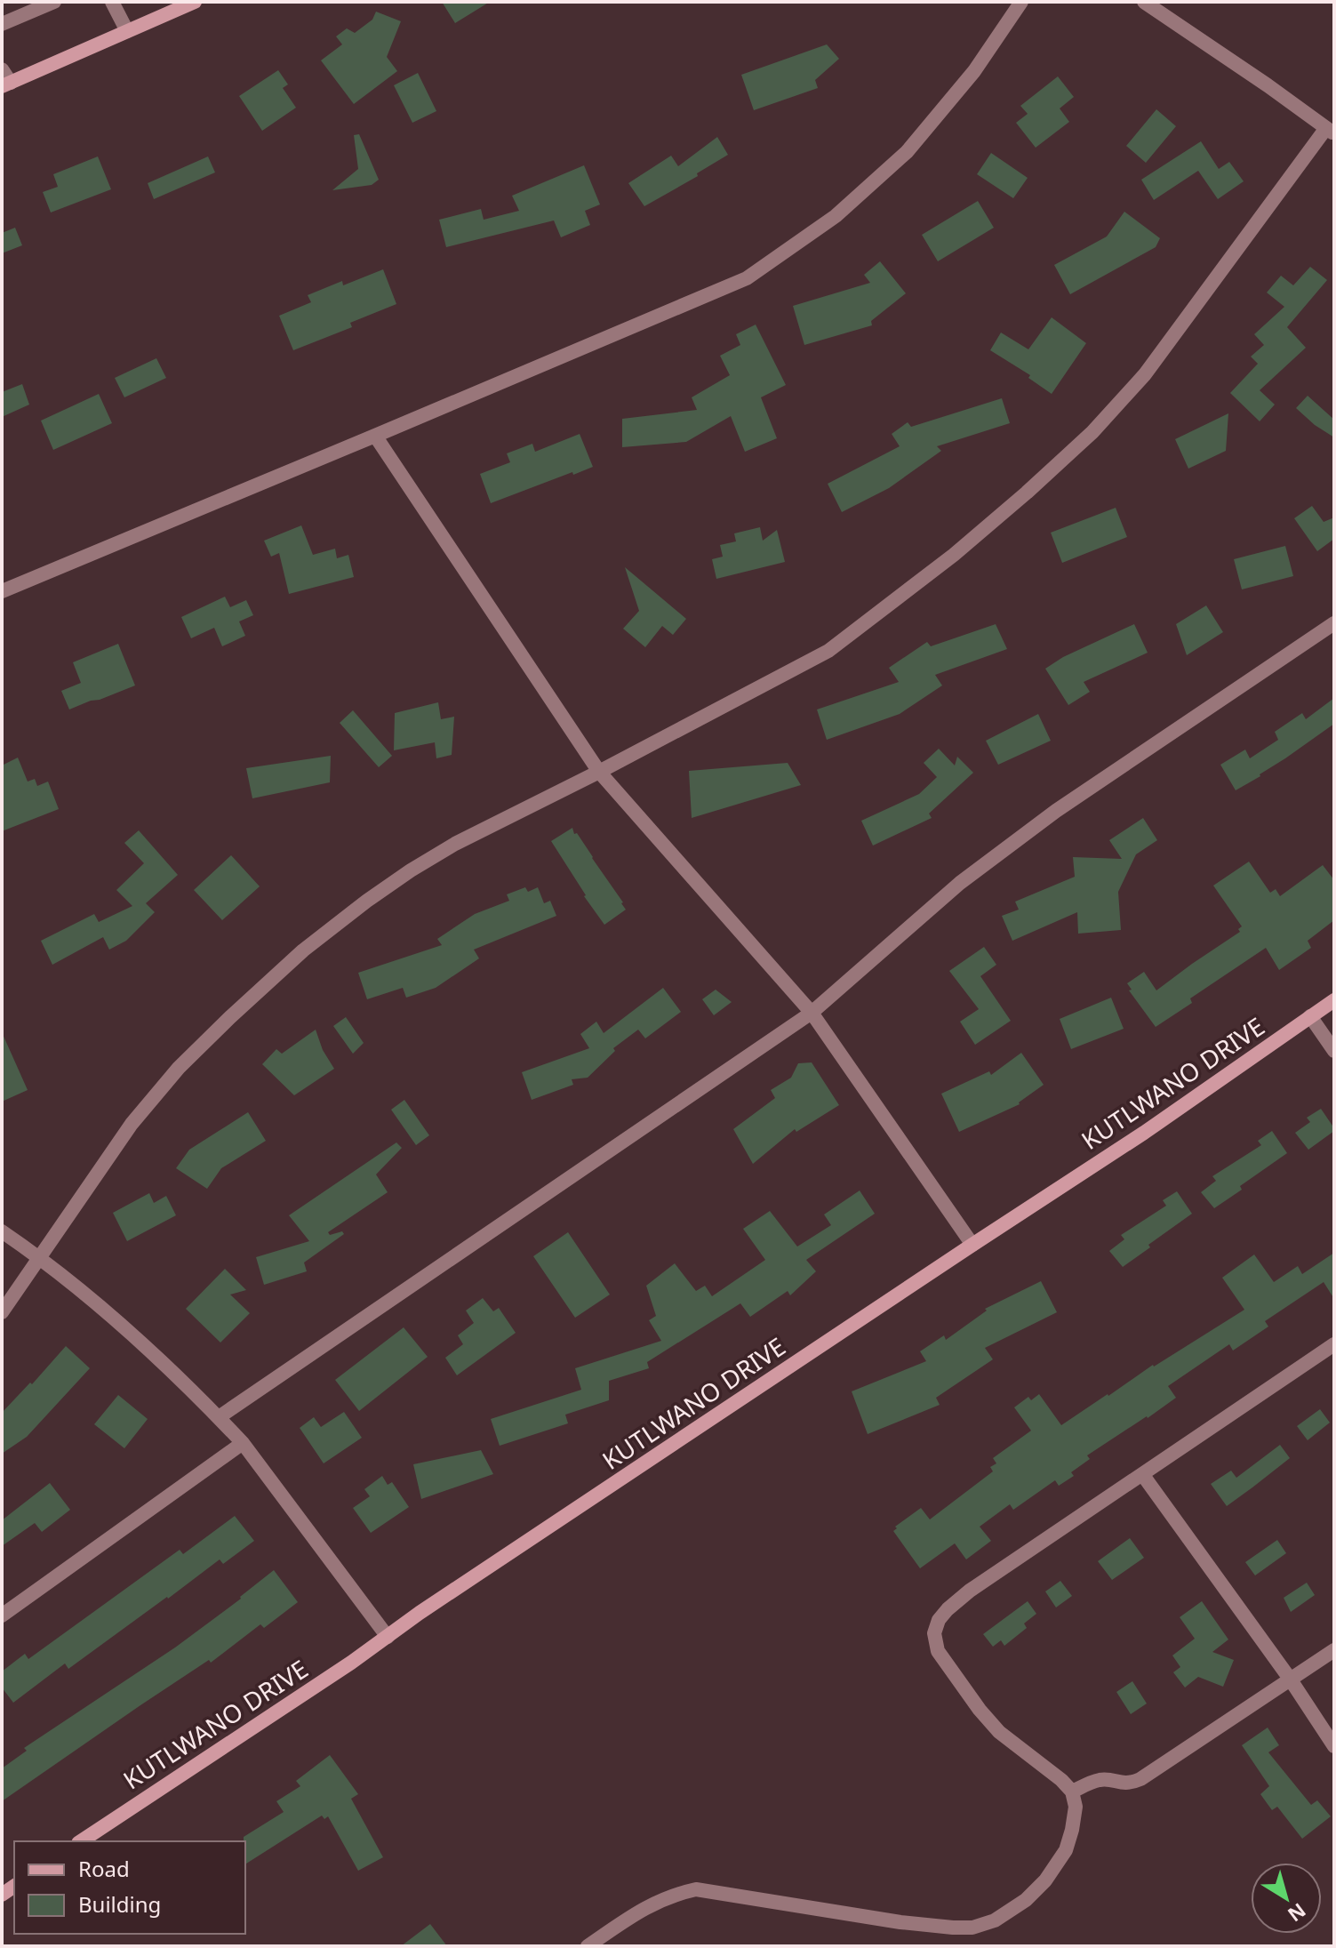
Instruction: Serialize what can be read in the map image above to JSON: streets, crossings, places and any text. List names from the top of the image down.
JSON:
{
  "streets": {
    "street": ["KUTLWANO DRIVE"]
  },
  "legend": ["Road", "Building"],
  "north": "bottom right"
}
